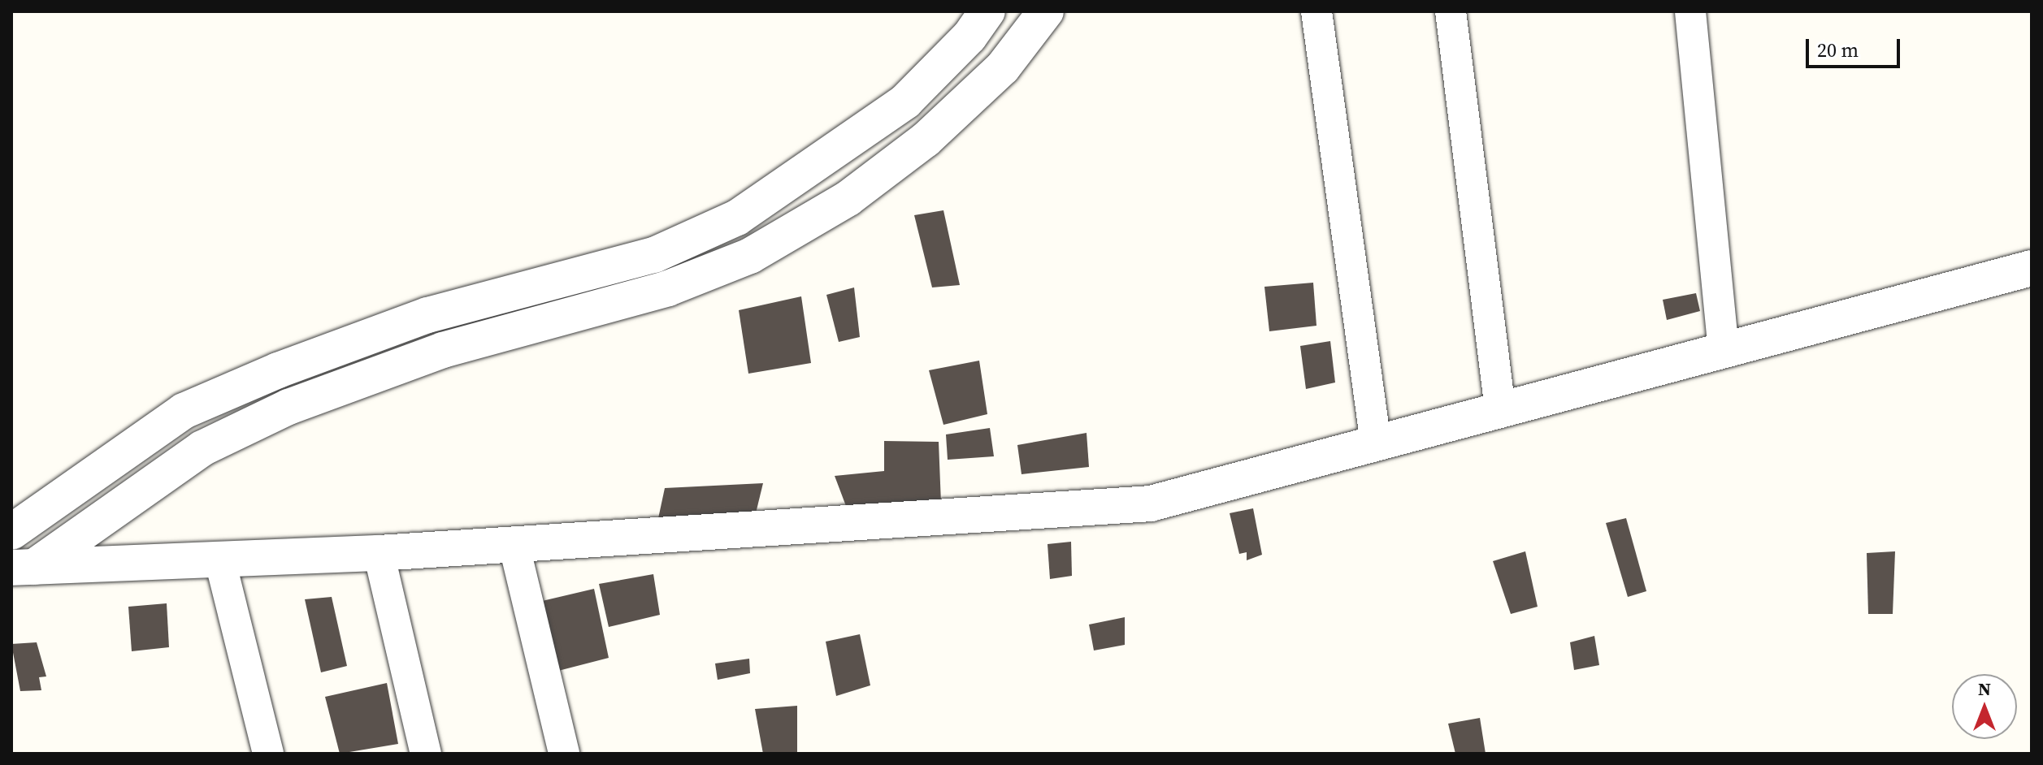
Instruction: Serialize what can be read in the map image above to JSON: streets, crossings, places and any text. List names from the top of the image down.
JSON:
{
  "scale_bar": "20 m",
  "north": "top"
}
